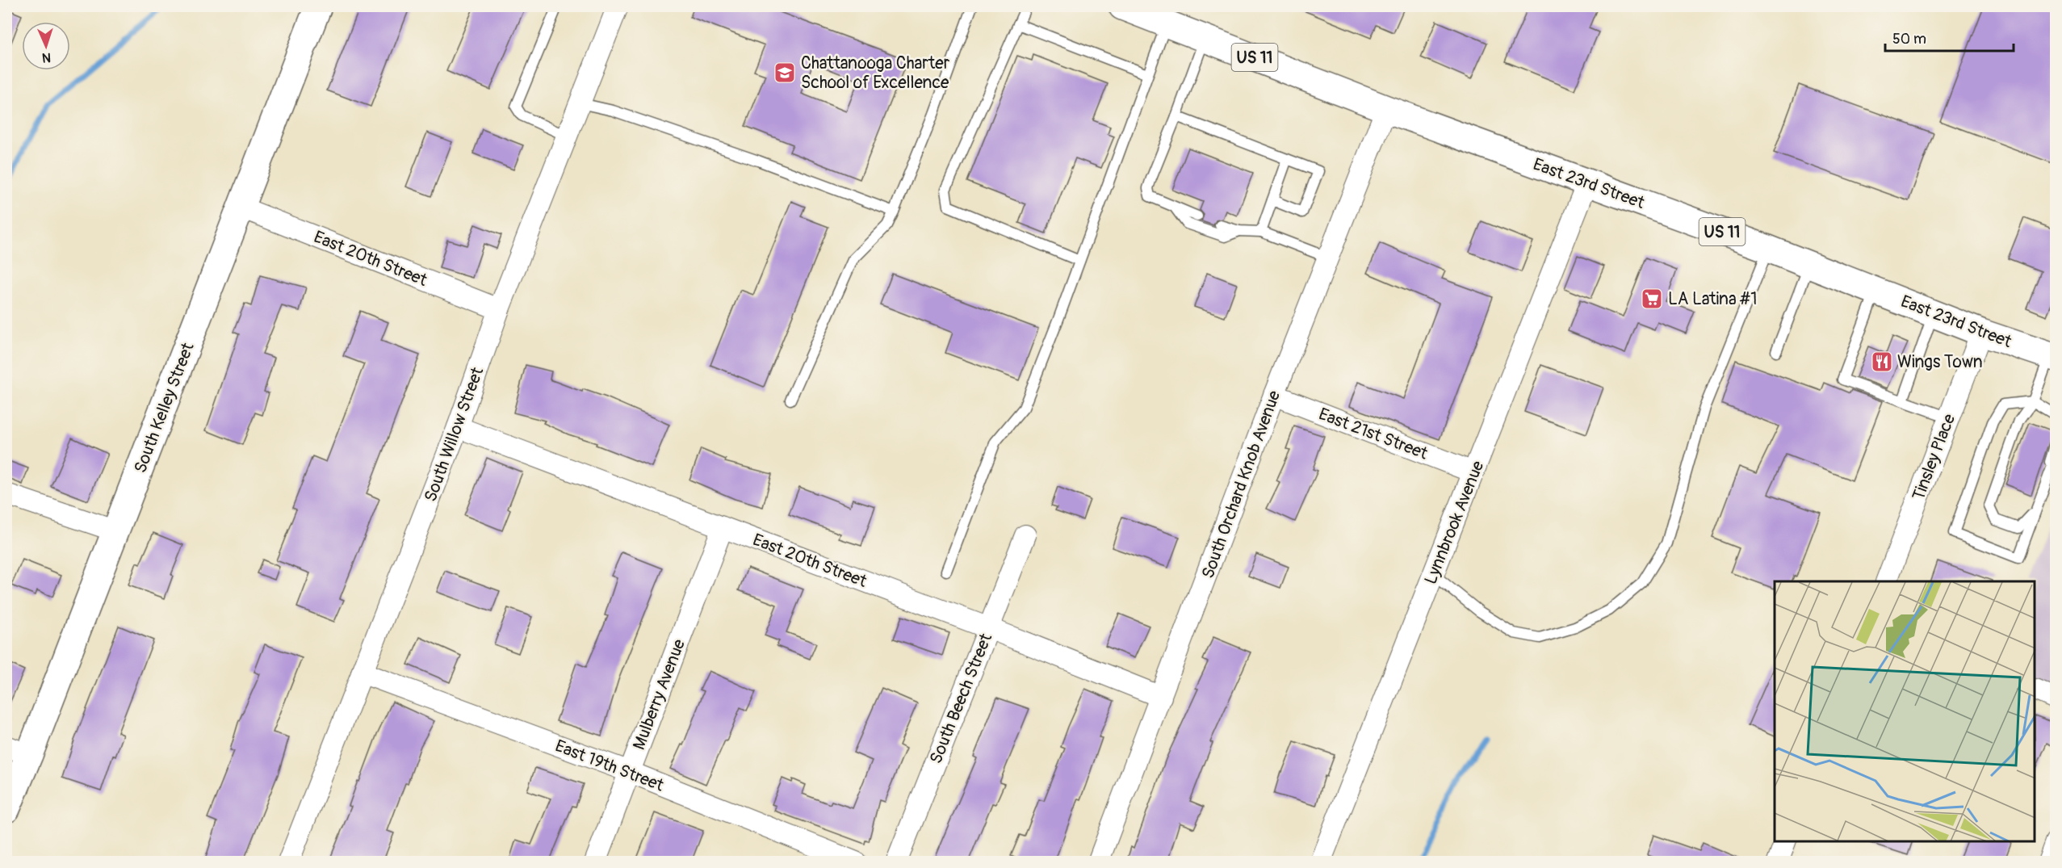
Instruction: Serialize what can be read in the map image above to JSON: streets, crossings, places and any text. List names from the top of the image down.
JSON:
{
  "streets": {
    "main road": ["US 11", "East 23rd Street", "South Kelley Street"],
    "street": [
      "East 20th Street",
      "East 21st Street",
      "South Willow Street",
      "Tinsley Place",
      "South Orchard Knob Avenue",
      "Lynnbrook Avenue",
      "Mulberry Avenue",
      "South Beech Street",
      "East 19th Street"
    ]
  },
  "crossings": [
    ["East 23rd Street", "Tinsley Place"],
    ["East 23rd Street", "South Orchard Knob Avenue"],
    ["East 23rd Street", "Lynnbrook Avenue"],
    ["East 20th Street", "South Kelley Street"],
    ["East 20th Street", "South Willow Street"],
    ["East 20th Street", "South Orchard Knob Avenue"],
    ["East 20th Street", "Mulberry Avenue"],
    ["East 20th Street", "South Beech Street"],
    ["East 21st Street", "South Orchard Knob Avenue"],
    ["East 21st Street", "Lynnbrook Avenue"],
    ["South Willow Street", "East 19th Street"],
    ["Mulberry Avenue", "East 19th Street"]
  ],
  "places": {
    "school or university": ["Chattanooga Charter School of Excellence"],
    "supermarket": ["LA Latina #1"],
    "restaurant": ["Wings Town"]
  },
  "scale_bar": "50 m",
  "north": "bottom"
}
